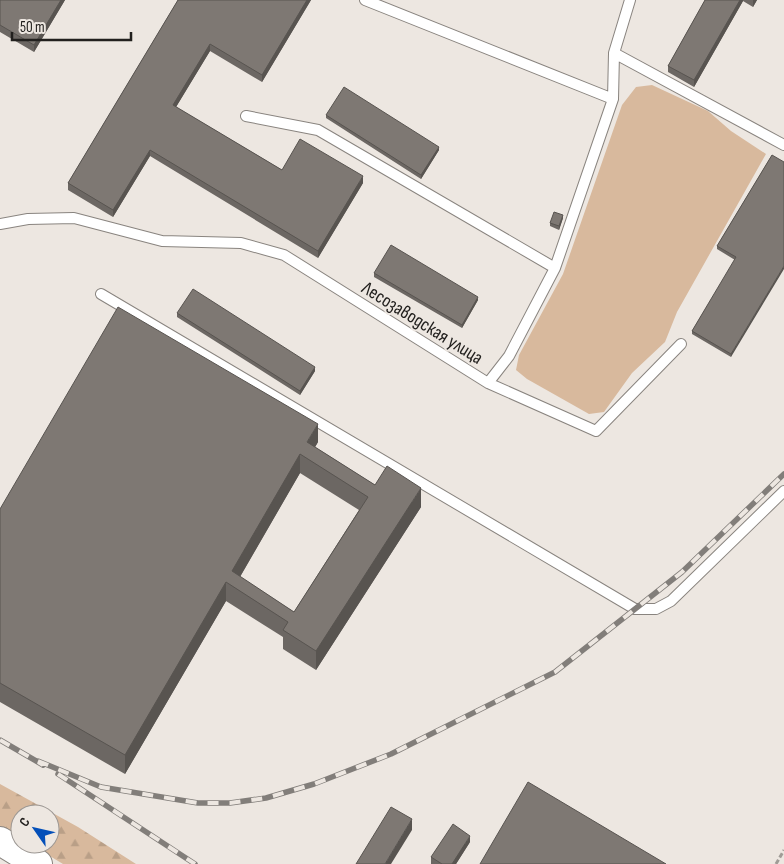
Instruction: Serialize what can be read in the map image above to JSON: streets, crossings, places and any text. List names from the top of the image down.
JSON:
{
  "streets": {
    "lane": ["Лесозаводская улица"]
  },
  "scale_bar": "50 m",
  "north": "top left"
}
